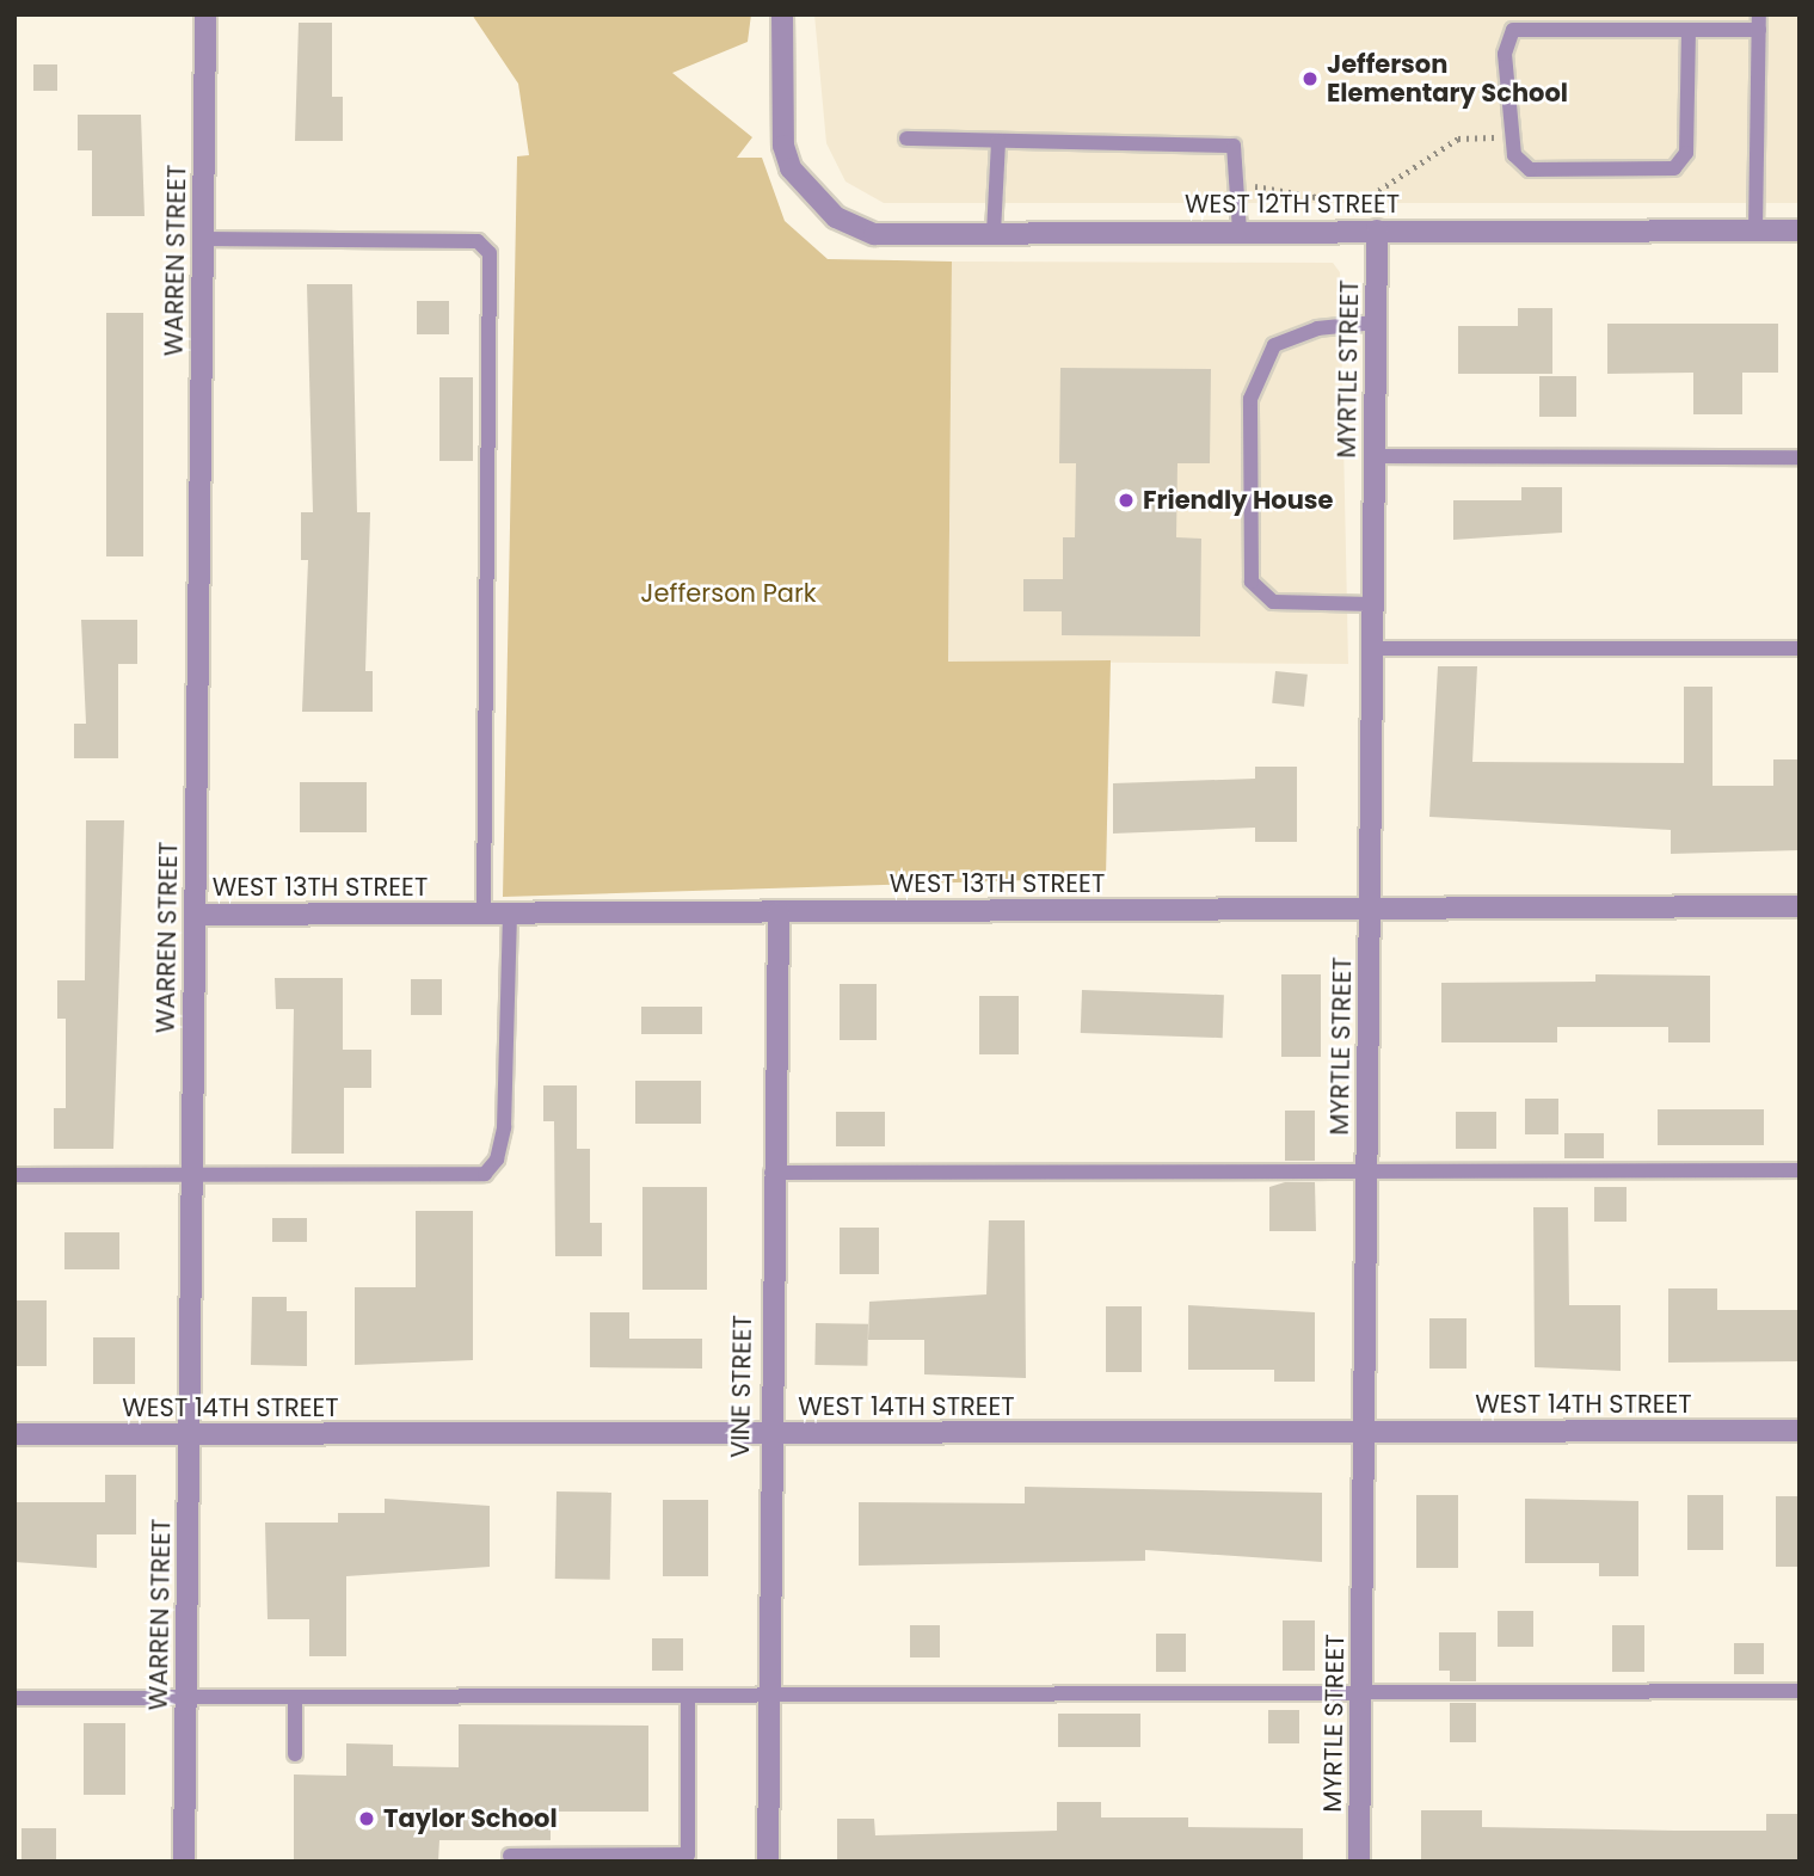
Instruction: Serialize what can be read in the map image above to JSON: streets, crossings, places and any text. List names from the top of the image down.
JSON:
{
  "streets": {
    "street": [
      "WEST 12TH STREET",
      "WARREN STREET",
      "MYRTLE STREET",
      "WEST 13TH STREET",
      "VINE STREET",
      "WEST 14TH STREET"
    ]
  },
  "crossings": [
    ["WEST 12TH STREET", "MYRTLE STREET"],
    ["WARREN STREET", "WEST 13TH STREET"],
    ["WARREN STREET", "WEST 14TH STREET"],
    ["MYRTLE STREET", "WEST 13TH STREET"],
    ["MYRTLE STREET", "WEST 14TH STREET"],
    ["WEST 13TH STREET", "VINE STREET"],
    ["VINE STREET", "WEST 14TH STREET"]
  ],
  "parks": ["Jefferson Park"],
  "places": ["Jefferson Elementary School", "Friendly House", "Taylor School"]
}
